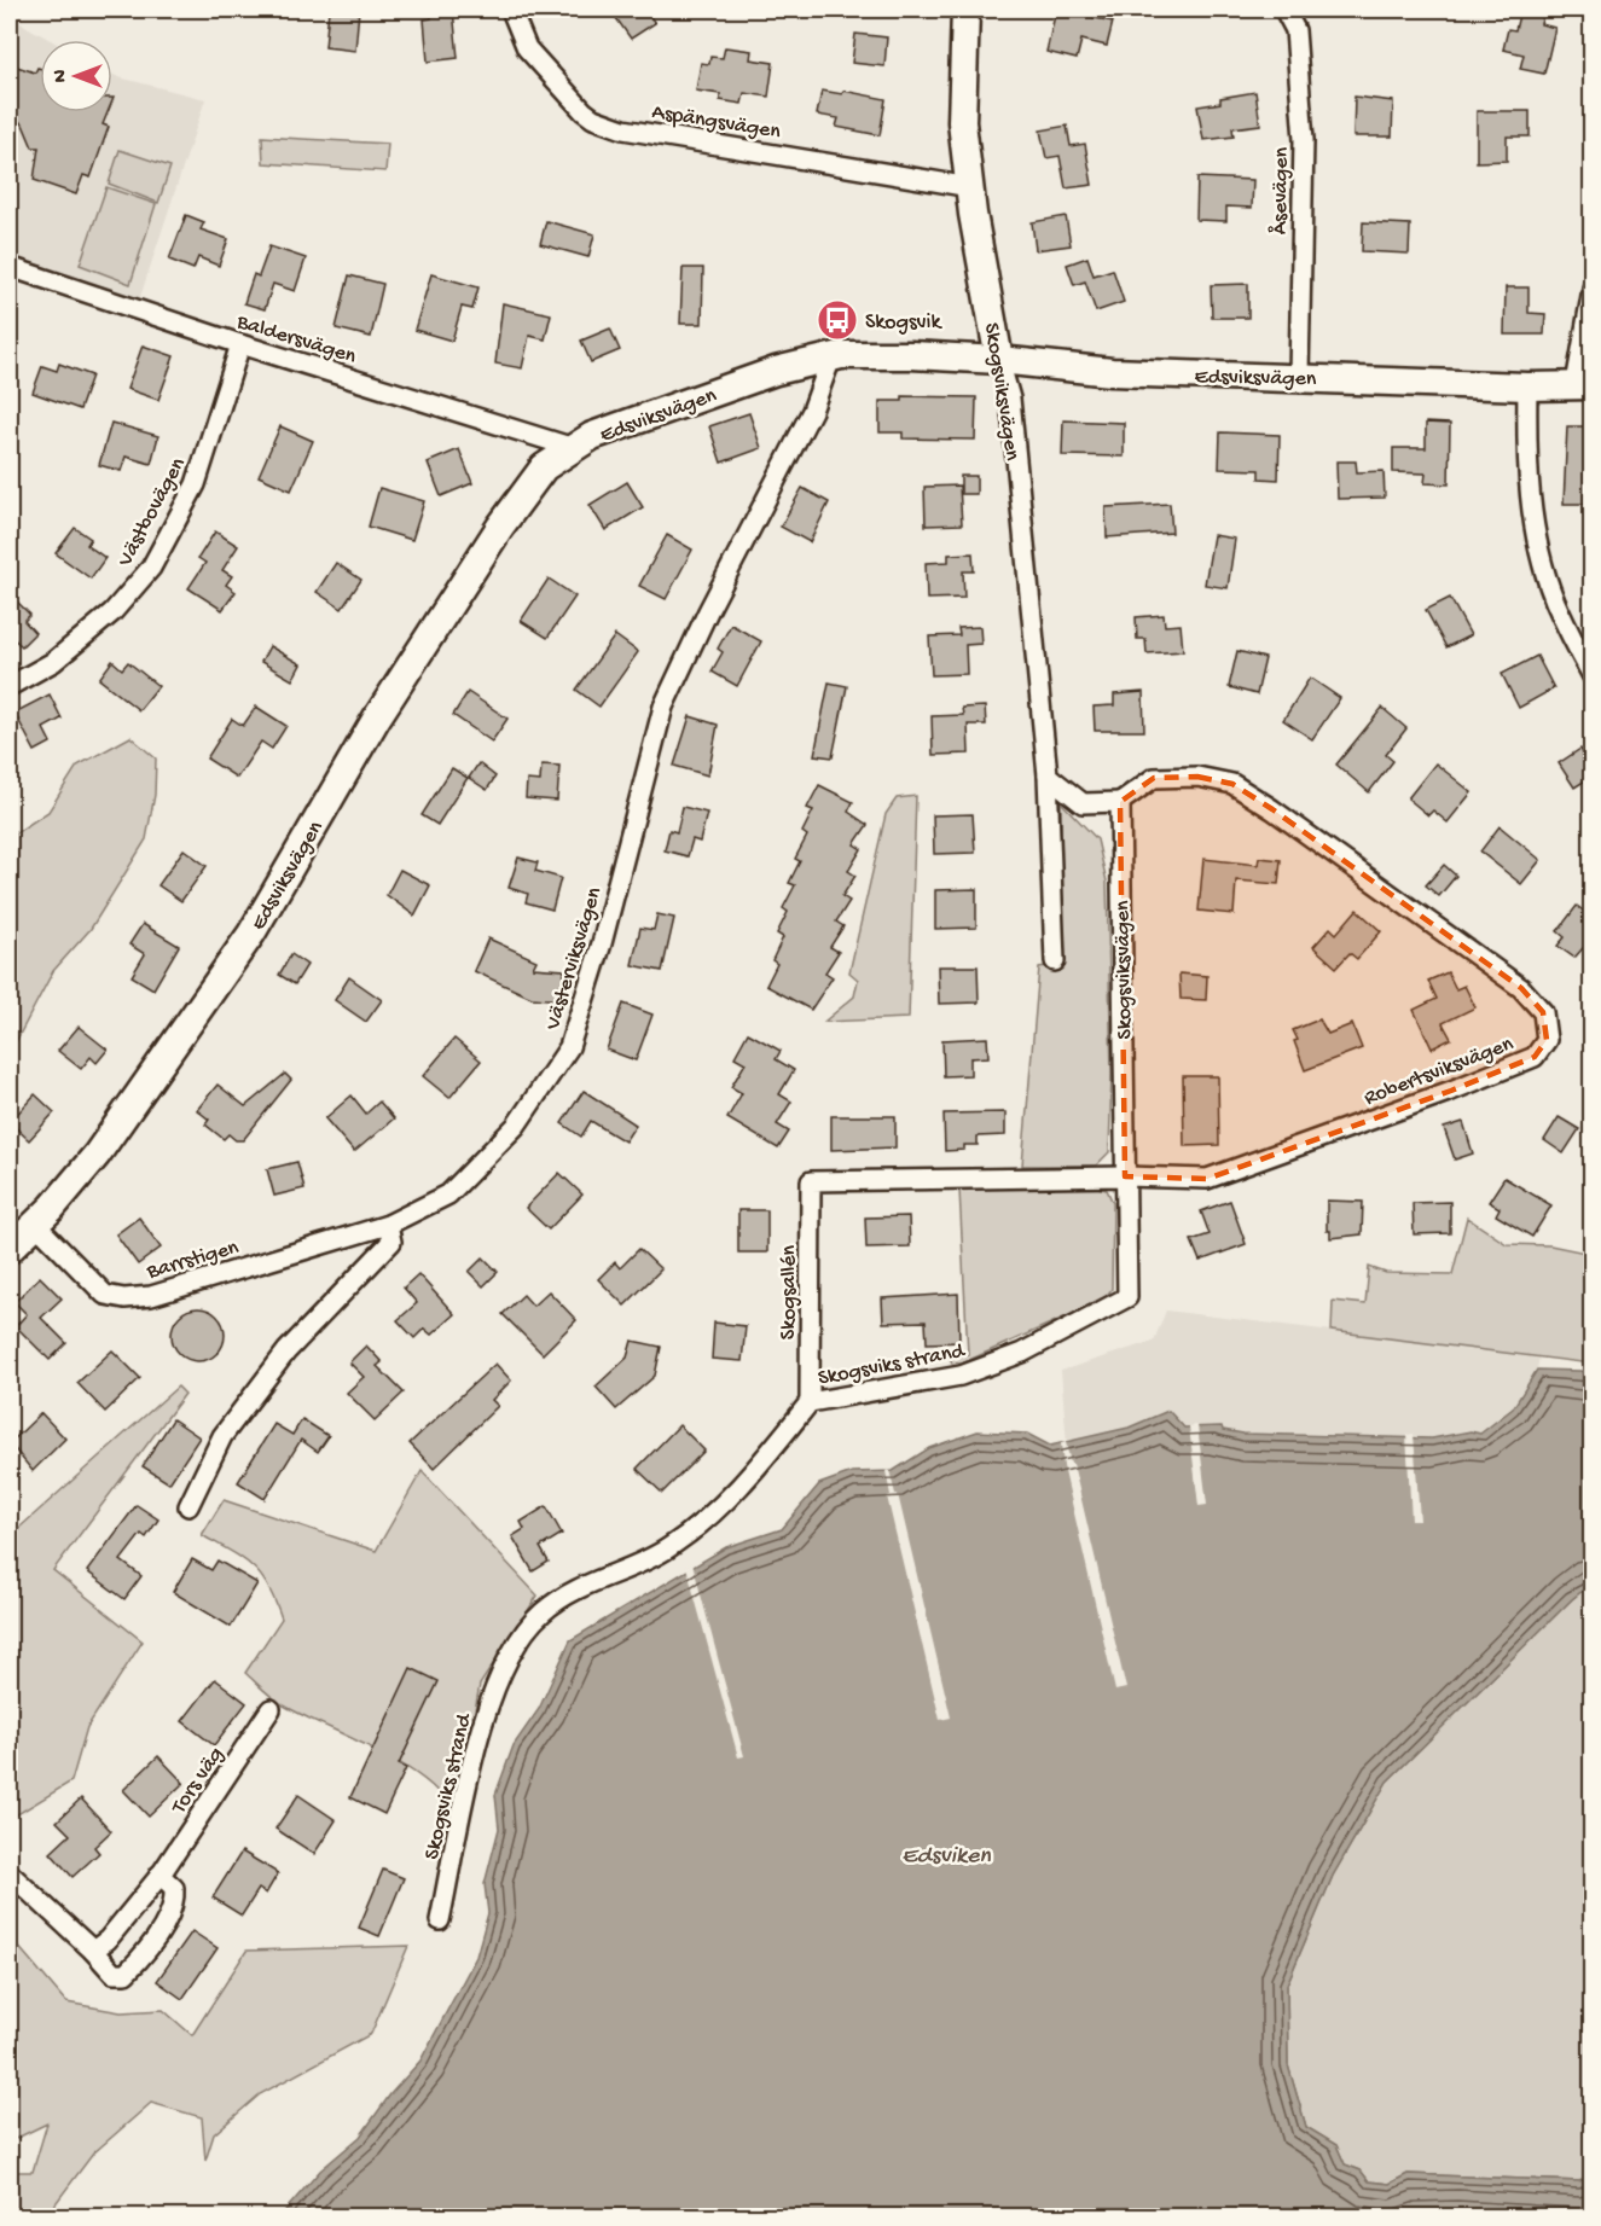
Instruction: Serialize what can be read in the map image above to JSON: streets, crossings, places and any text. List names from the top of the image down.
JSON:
{
  "streets": {
    "street": [
      "Aspängsvägen",
      "Åsevägen",
      "Baldersvägen",
      "Edsviksvägen",
      "Skogsviksvägen",
      "Västbovägen",
      "Västerviksvägen",
      "Robertsviksvägen",
      "Barrstigen",
      "Skogsallén",
      "Skogsviks strand",
      "Tors väg"
    ]
  },
  "crossings": [
    ["Aspängsvägen", "Skogsviksvägen"],
    ["Åsevägen", "Edsviksvägen"],
    ["Baldersvägen", "Edsviksvägen"],
    ["Baldersvägen", "Västbovägen"],
    ["Edsviksvägen", "Skogsviksvägen"],
    ["Edsviksvägen", "Västerviksvägen"],
    ["Edsviksvägen", "Barrstigen"],
    ["Skogsviksvägen", "Robertsviksvägen"],
    ["Skogsviksvägen", "Skogsviks strand"],
    ["Västerviksvägen", "Barrstigen"],
    ["Robertsviksvägen", "Skogsallén"],
    ["Robertsviksvägen", "Skogsviks strand"],
    ["Skogsallén", "Skogsviks strand"]
  ],
  "water": ["Edsviken"],
  "places": {
    "bus stop": ["Skogsvik"]
  },
  "north": "left"
}
